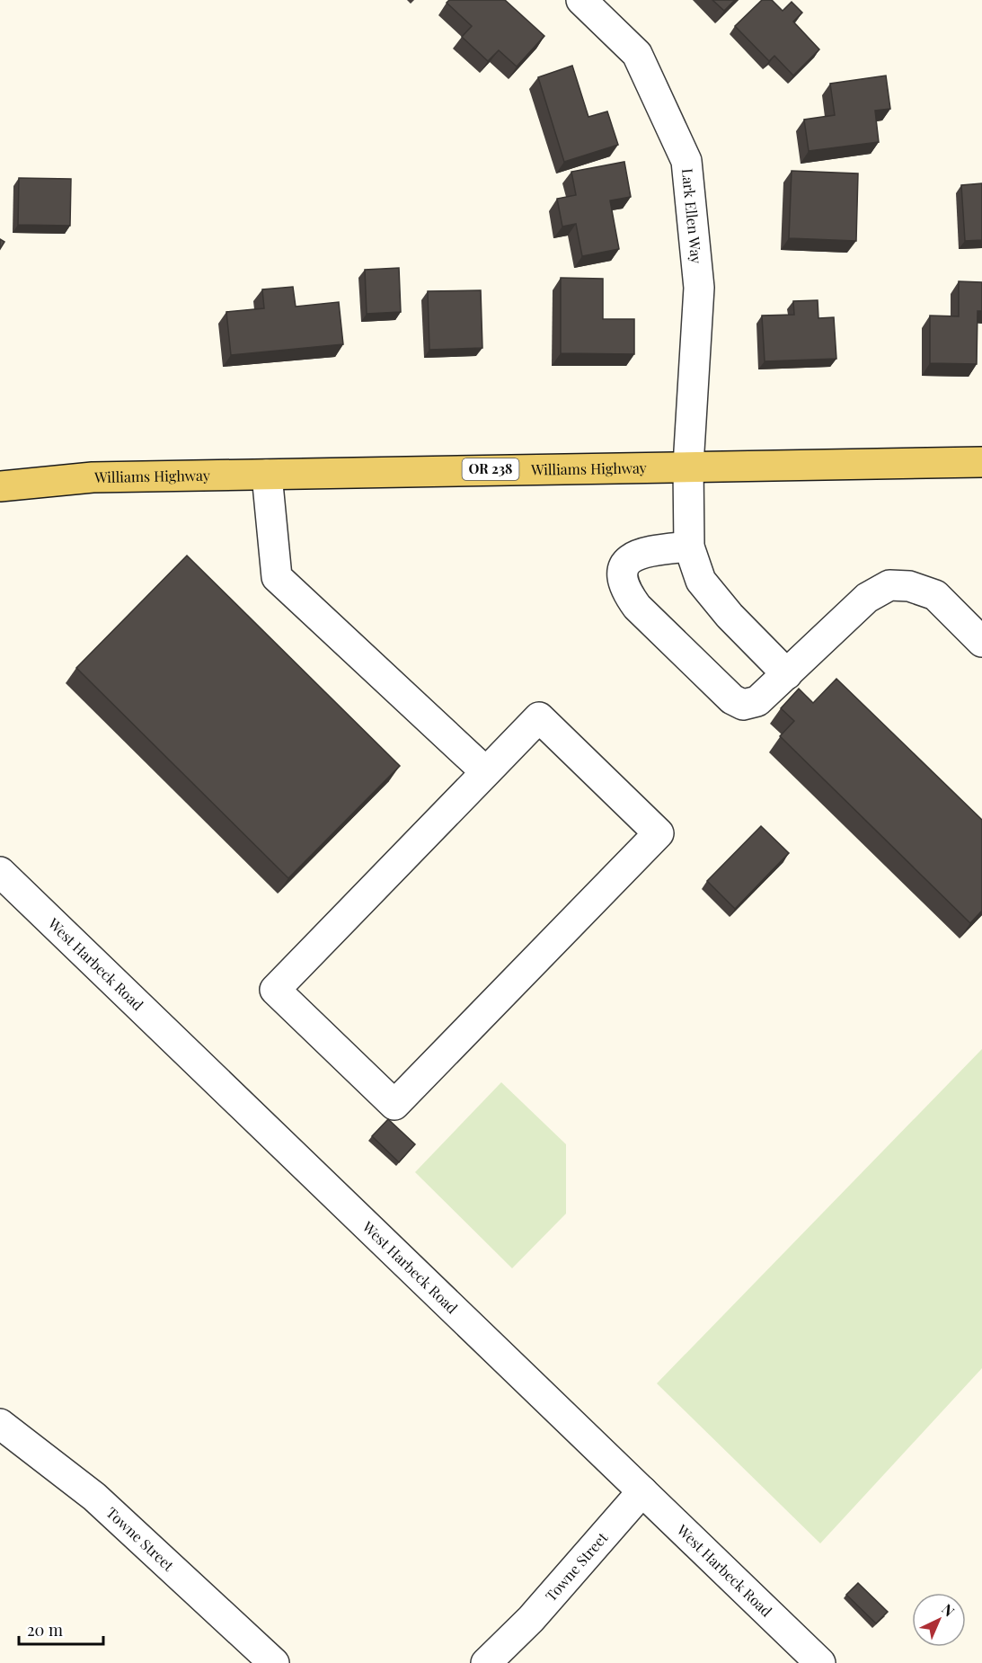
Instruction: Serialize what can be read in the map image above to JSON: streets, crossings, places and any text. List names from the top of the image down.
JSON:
{
  "streets": {
    "main road": ["Williams Highway", "OR 238"],
    "street": ["Lark Ellen Way", "West Harbeck Road", "Towne Street"]
  },
  "crossings": [
    ["Lark Ellen Way", "Williams Highway"],
    ["West Harbeck Road", "Towne Street"]
  ],
  "scale_bar": "20 m",
  "north": "top right"
}
